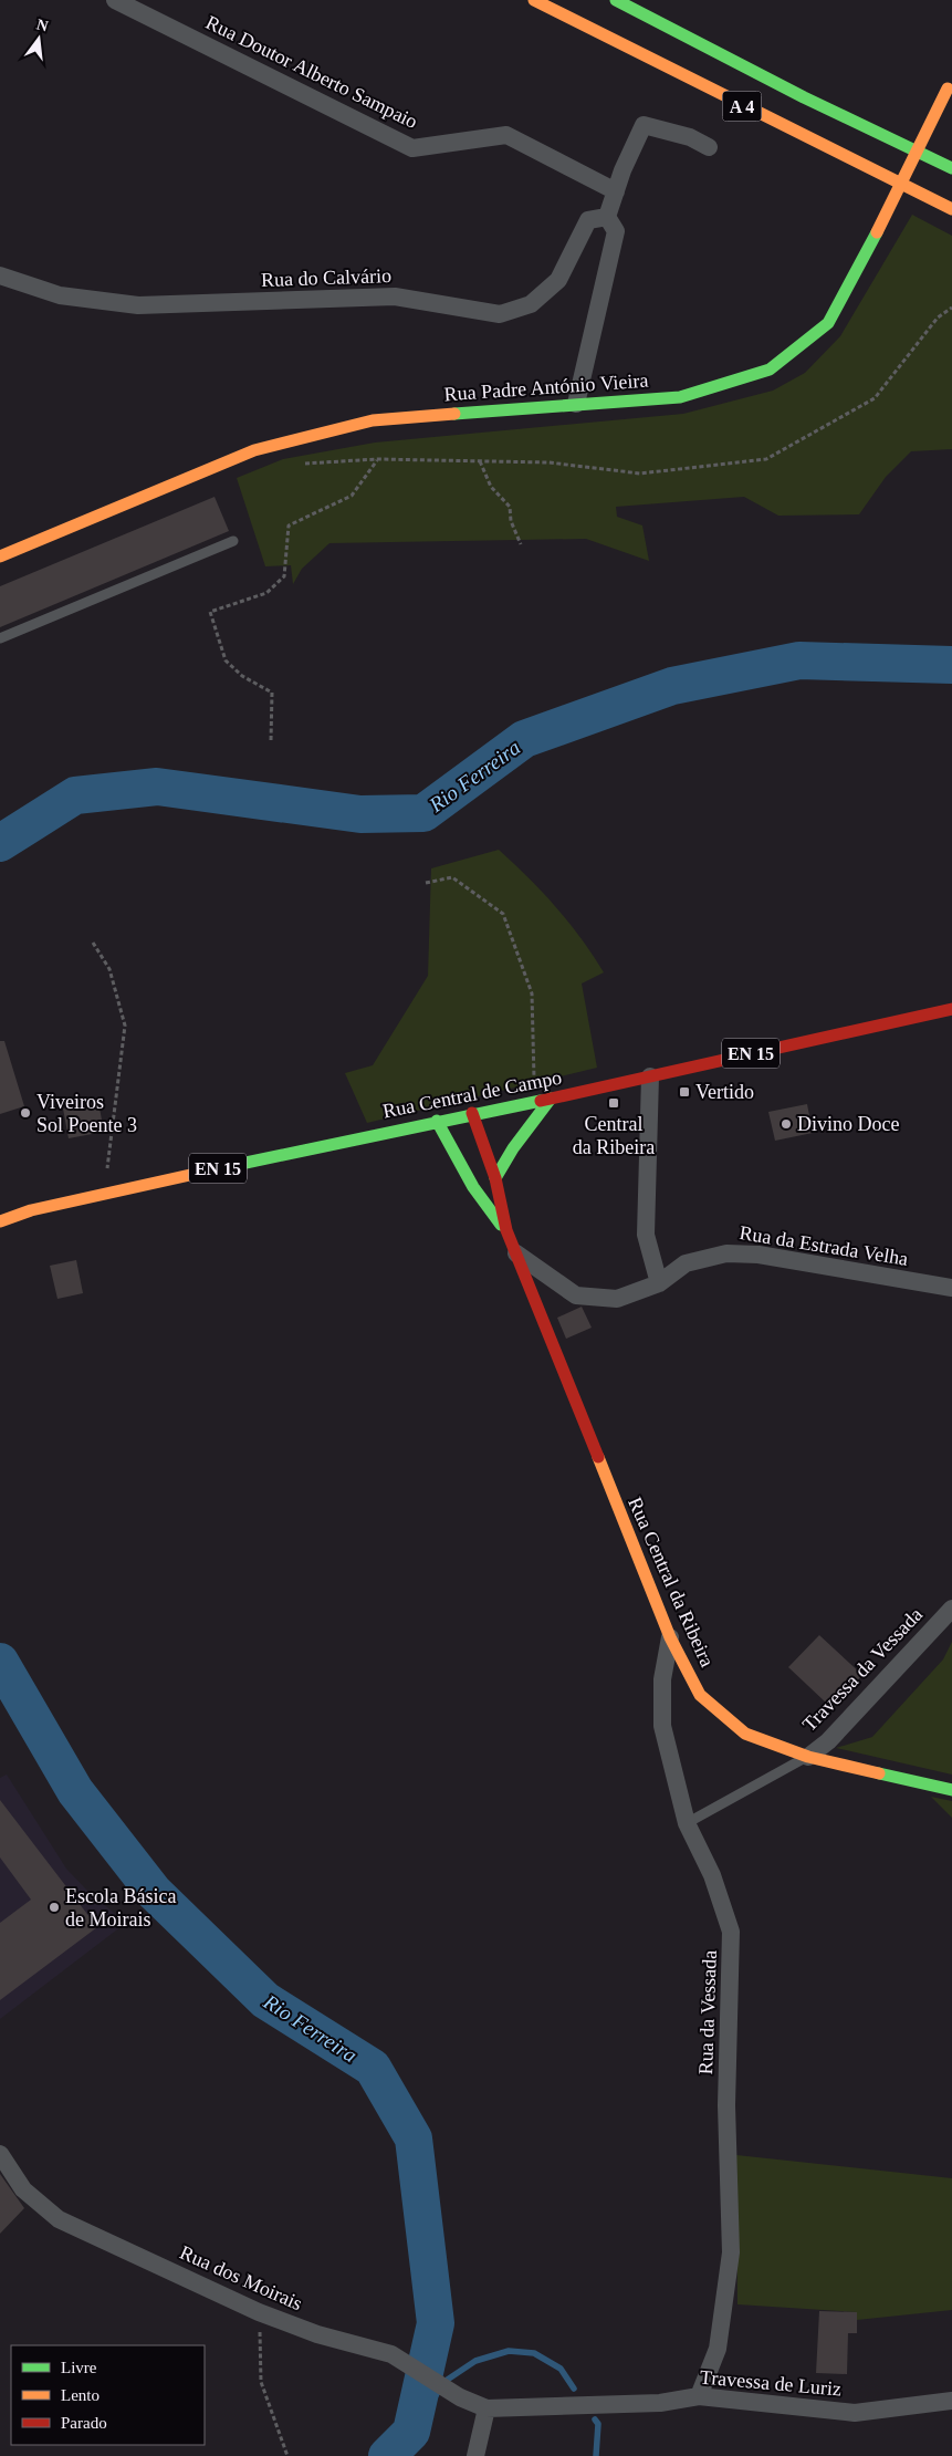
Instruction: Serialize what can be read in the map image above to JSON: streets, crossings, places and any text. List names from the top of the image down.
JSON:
{
  "streets": {
    "main road": [
      "A 4",
      "Rua Padre António Vieira",
      "EN 15",
      "Rua Central de Campo",
      "Rua Central da Ribeira"
    ],
    "street": [
      "Rua Doutor Alberto Sampaio",
      "Rua do Calvário",
      "Rua da Estrada Velha",
      "Travessa da Vessada",
      "Rua da Vessada",
      "Rua dos Moirais",
      "Travessa de Luriz"
    ]
  },
  "crossings": [
    ["Rua Central de Campo", "Rua Central da Ribeira"],
    ["Rua da Estrada Velha", "Rua Central da Ribeira"],
    ["Rua Central da Ribeira", "Travessa da Vessada"],
    ["Rua Central da Ribeira", "Rua da Vessada"],
    ["Travessa da Vessada", "Rua da Vessada"],
    ["Rua da Vessada", "Travessa de Luriz"],
    ["Rua dos Moirais", "Travessa de Luriz"]
  ],
  "water": ["Rio Ferreira"],
  "places": {
    "transit": ["Vertido", "Central da Ribeira"],
    "other": ["Viveiros Sol Poente 3", "Divino Doce", "Escola Básica de Moirais"]
  },
  "legend": ["Livre", "Lento", "Parado"],
  "north": "top"
}
